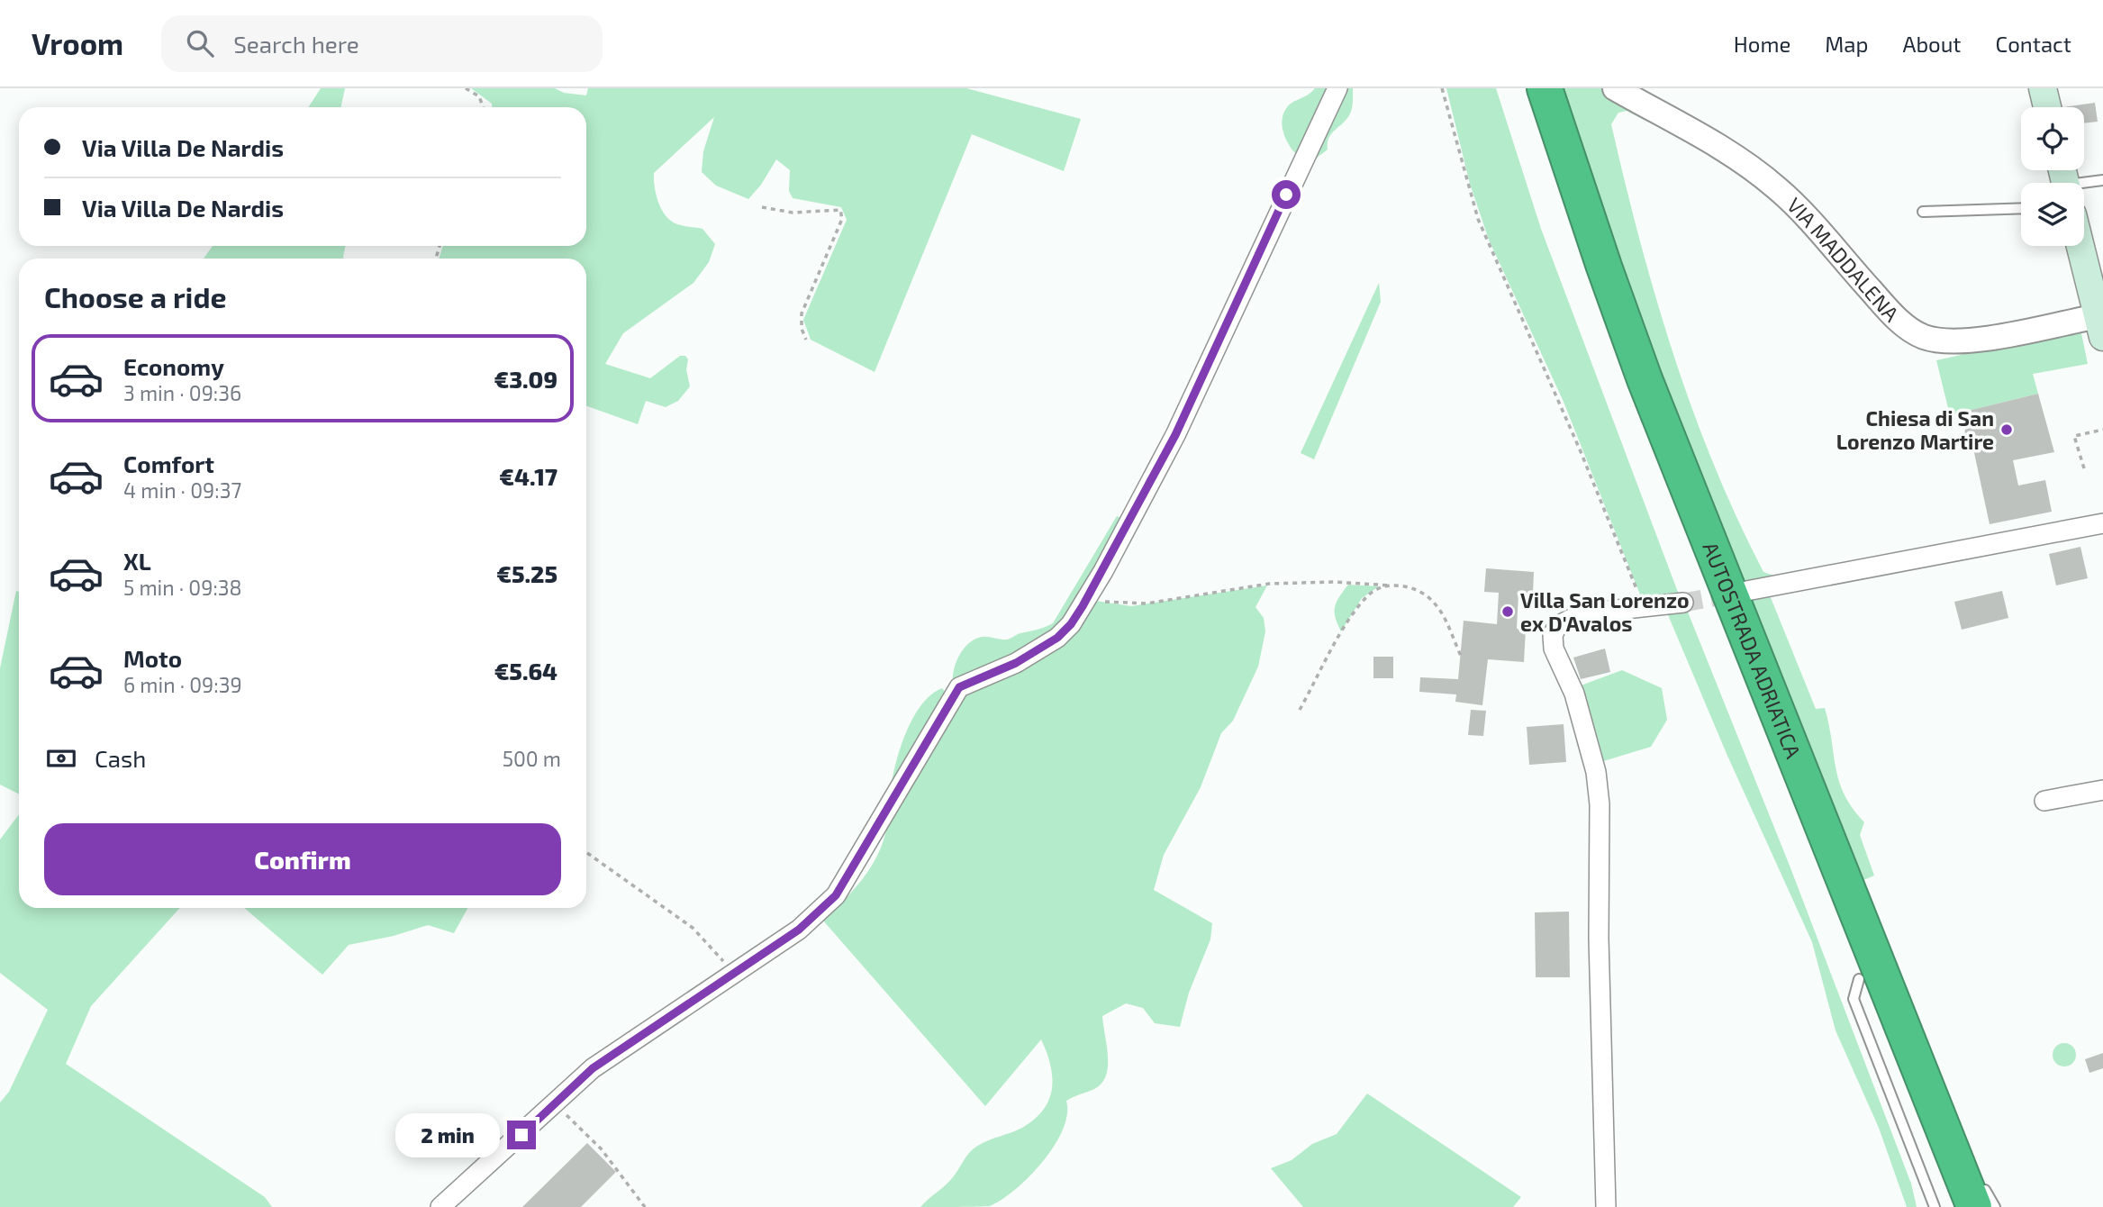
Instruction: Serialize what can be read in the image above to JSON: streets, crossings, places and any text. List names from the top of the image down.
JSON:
{
  "streets": {
    "highway": ["AUTOSTRADA ADRIATICA"],
    "street": ["VIA MADDALENA"]
  },
  "places": ["Chiesa di San Lorenzo Martire", "Villa San Lorenzo ex D'Avalos"],
  "page": {
    "header": "Vroom",
    "search": "Search here",
    "nav": [
      "Home",
      "Map",
      "About",
      "Contact"
    ],
    "banner": ["Via Villa De Nardis", "Via Villa De Nardis"],
    "heading": "Choose a ride",
    "list": [
      {
        "name": "Economy",
        "note": "3 min · 09:36",
        "value": "€3.09"
      },
      {
        "name": "Comfort",
        "note": "4 min · 09:37",
        "value": "€4.17"
      },
      {
        "name": "XL",
        "note": "5 min · 09:38",
        "value": "€5.25"
      },
      {
        "name": "Moto",
        "note": "6 min · 09:39",
        "value": "€5.64"
      }
    ],
    "pay": ["Cash", "500 m"],
    "buttons": "Confirm",
    "bubble": "2 min"
  }
}
